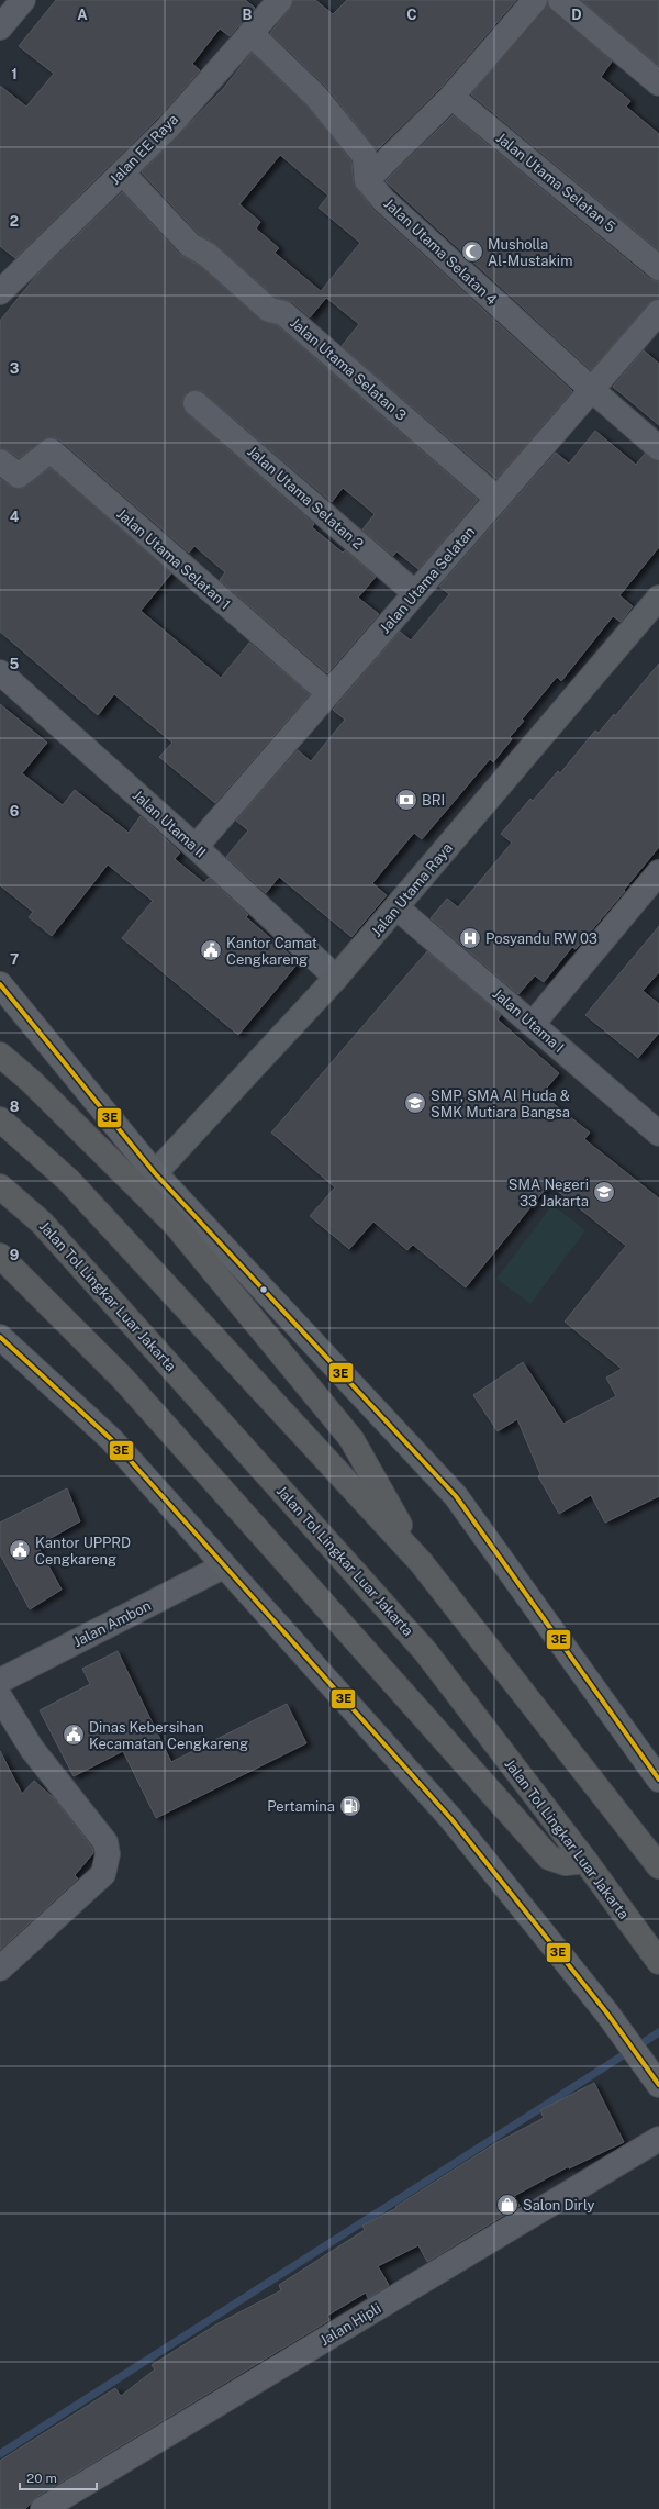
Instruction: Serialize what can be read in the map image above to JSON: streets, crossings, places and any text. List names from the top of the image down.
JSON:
{
  "streets": {
    "highway": ["Jalan Tol Lingkar Luar Jakarta"],
    "main road": ["Jalan Utama Raya"],
    "street": [
      "Jalan EE Raya",
      "Jalan Utama Selatan 5",
      "Jalan Utama Selatan 4",
      "Jalan Utama Selatan 3",
      "Jalan Utama Selatan 2",
      "Jalan Utama Selatan 1",
      "Jalan Utama Selatan",
      "Jalan Utama II",
      "Jalan Utama I",
      "Jalan Ambon",
      "Jalan Hipli"
    ]
  },
  "crossings": [
    ["Jalan EE Raya", "Jalan Utama Selatan 3"],
    ["Jalan Utama Selatan 4", "Jalan Utama Selatan"],
    ["Jalan Utama Selatan 3", "Jalan Utama Selatan"],
    ["Jalan Utama Selatan 2", "Jalan Utama Selatan"],
    ["Jalan Utama Selatan 1", "Jalan Utama Selatan"],
    ["Jalan Utama Selatan", "Jalan Utama II"],
    ["Jalan Utama II", "Jalan Utama Raya"],
    ["Jalan Utama Raya", "Jalan Utama I"]
  ],
  "places": {
    "mosque": ["Musholla Al-Mustakim"],
    "bank": ["BRI"],
    "hospital": ["Posyandu RW 03"],
    "public building": ["Kantor Camat Cengkareng", "Kantor UPPRD Cengkareng", "Dinas Kebersihan Kecamatan Cengkareng"],
    "school or university": ["SMP, SMA Al Huda & SMK Mutiara Bangsa", "SMA Negeri 33 Jakarta"],
    "fuel station": ["Pertamina"],
    "shop": ["Salon Dirly"]
  },
  "lines": ["transit line 3E"],
  "scale_bar": "20 m",
  "grid": {
    "columns": [
      "A",
      "B",
      "C",
      "D"
    ],
    "rows": [
      "1",
      "2",
      "3",
      "4",
      "5",
      "6",
      "7",
      "8",
      "9"
    ]
  }
}
